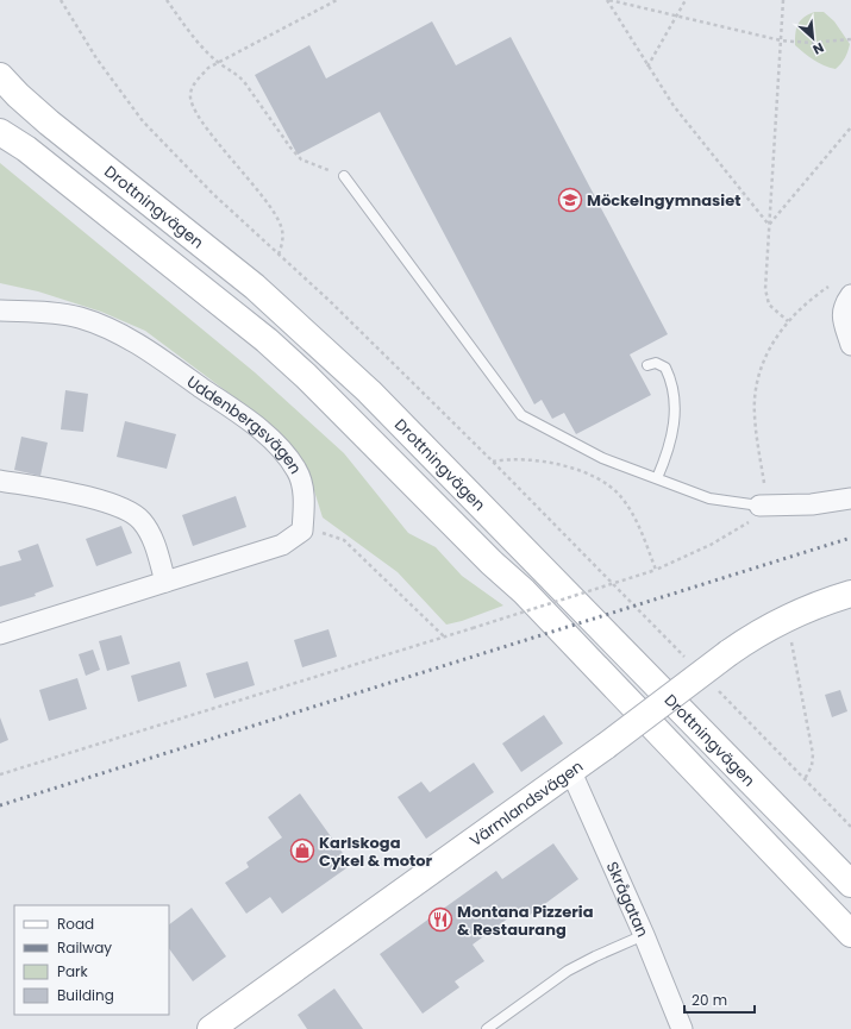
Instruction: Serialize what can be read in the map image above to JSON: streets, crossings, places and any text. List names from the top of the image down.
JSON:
{
  "streets": {
    "main road": ["Drottningvägen", "Värmlandsvägen"],
    "street": ["Uddenbergsvägen", "Skrågatan"]
  },
  "crossings": [
    ["Värmlandsvägen", "Skrågatan"]
  ],
  "places": {
    "school or university": ["Möckelngymnasiet"],
    "shop": ["Karlskoga Cykel & motor"],
    "restaurant": ["Montana Pizzeria & Restaurang"]
  },
  "legend": [
    "Road",
    "Railway",
    "Park",
    "Building"
  ],
  "scale_bar": "20 m",
  "north": "bottom right"
}
